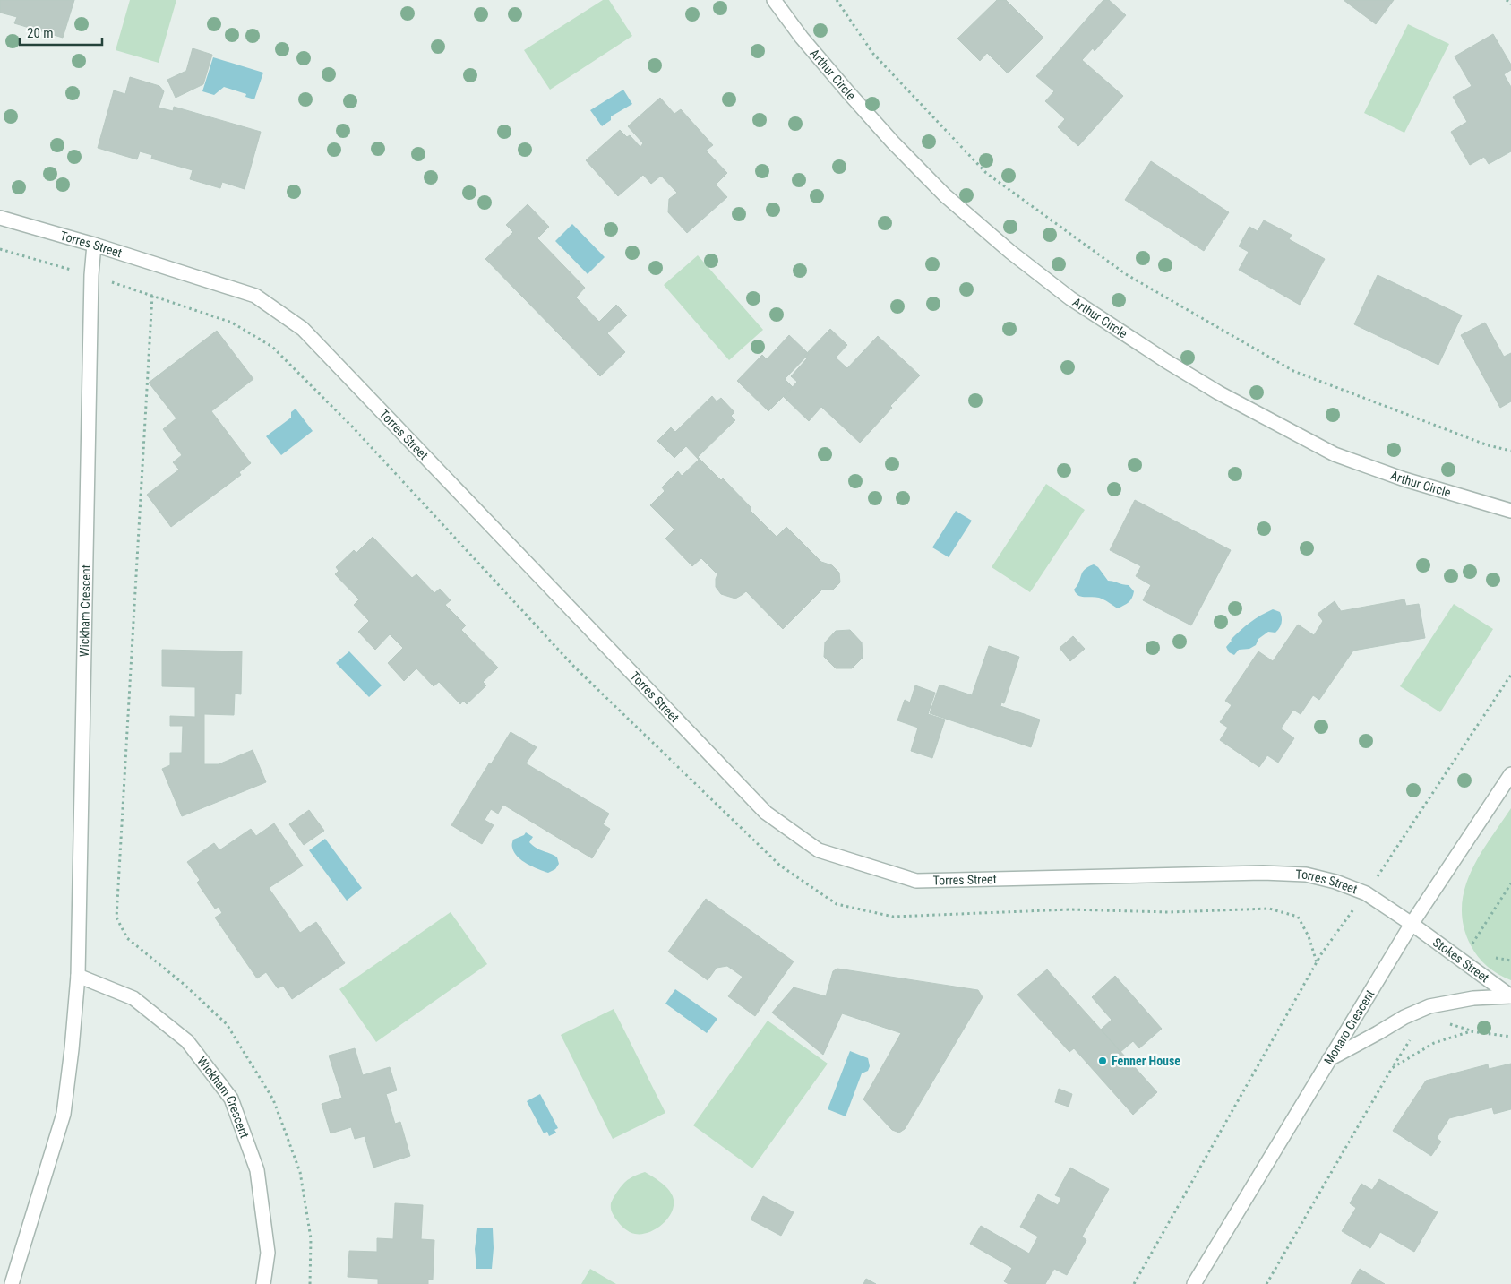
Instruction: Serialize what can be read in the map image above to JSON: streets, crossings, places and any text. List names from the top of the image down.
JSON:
{
  "streets": {
    "street": [
      "Arthur Circle",
      "Torres Street",
      "Wickham Crescent",
      "Stokes Street",
      "Monaro Crescent"
    ]
  },
  "crossings": [
    ["Torres Street", "Wickham Crescent"],
    ["Torres Street", "Stokes Street"],
    ["Torres Street", "Monaro Crescent"],
    ["Stokes Street", "Monaro Crescent"]
  ],
  "places": ["Fenner House"],
  "scale_bar": "20 m"
}
